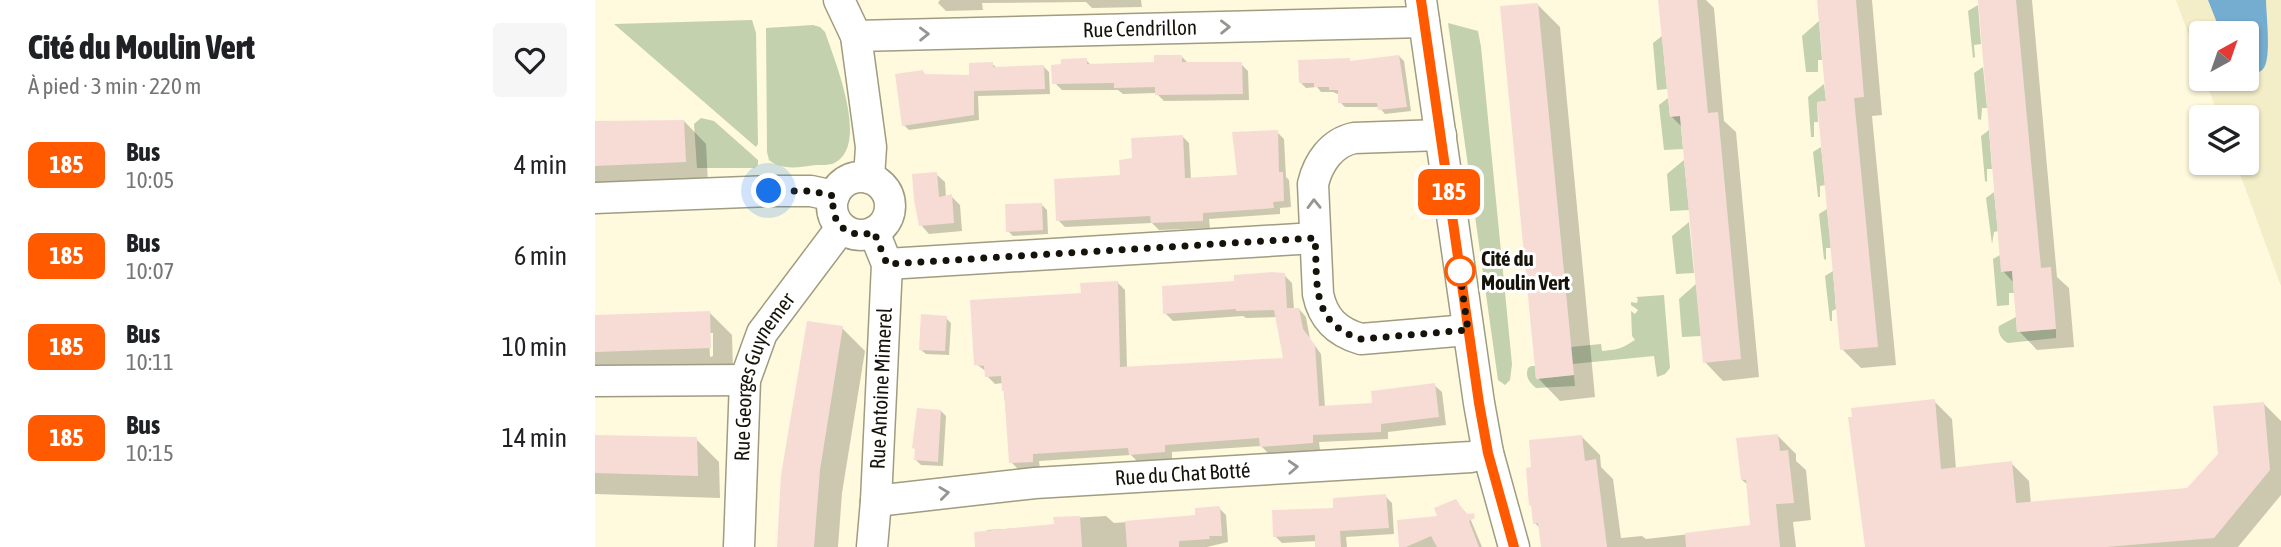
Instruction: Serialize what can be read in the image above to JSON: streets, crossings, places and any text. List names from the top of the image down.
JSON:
{
  "streets": {
    "street": [
      "Rue Cendrillon",
      "Rue Georges Guynemer",
      "Rue Antoine Mimerel",
      "Rue du Chat Botté"
    ]
  },
  "crossings": [
    ["Rue Georges Guynemer", "Rue Antoine Mimerel"],
    ["Rue Antoine Mimerel", "Rue du Chat Botté"]
  ],
  "places": ["Cité du Moulin Vert"],
  "lines": ["bus line 185"],
  "north": "top right",
  "page": {
    "heading": ["Cité du Moulin Vert", "À pied · 3 min · 220 m"],
    "on_map": "185",
    "list": [
      {
        "mark": "185",
        "name": "Bus",
        "note": "10:05",
        "value": "4 min"
      },
      {
        "mark": "185",
        "name": "Bus",
        "note": "10:07",
        "value": "6 min"
      },
      {
        "mark": "185",
        "name": "Bus",
        "note": "10:11",
        "value": "10 min"
      },
      {
        "mark": "185",
        "name": "Bus",
        "note": "10:15",
        "value": "14 min"
      }
    ]
  }
}
